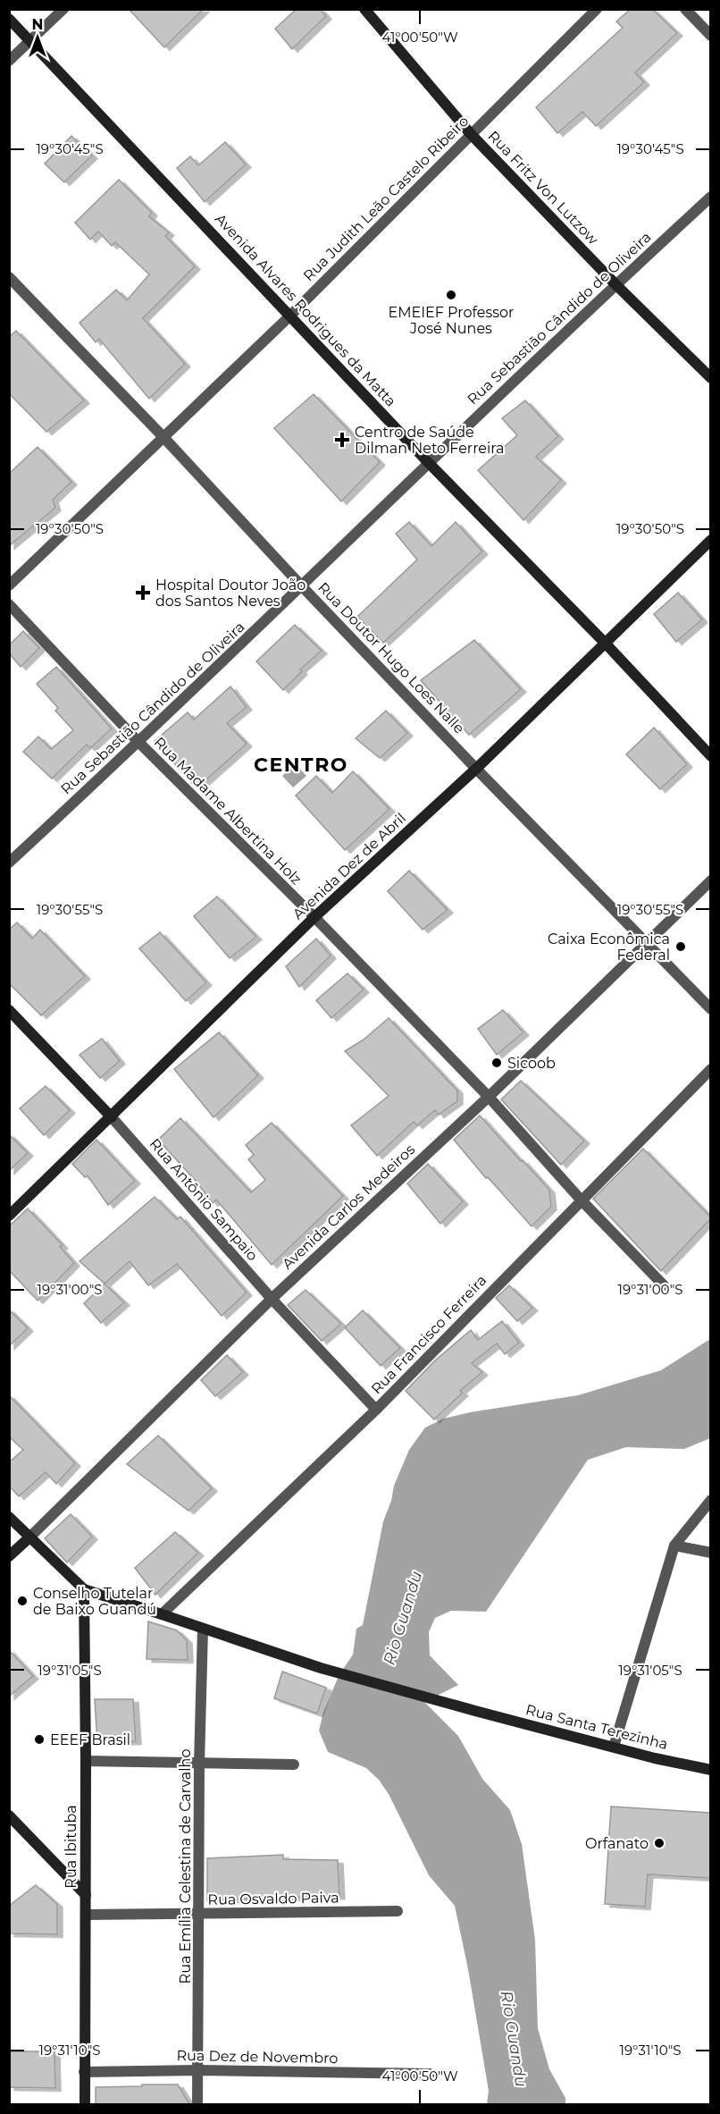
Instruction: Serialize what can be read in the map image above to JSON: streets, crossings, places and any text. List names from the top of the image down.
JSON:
{
  "streets": {
    "street": [
      "Rua Fritz Von Lutzow",
      "Rua Judith Leão Castelo Ribeiro",
      "Avenida Alvares Rodrigues da Matta",
      "Rua Sebastião Cândido de Oliveira",
      "Rua Doutor Hugo Loes Nalle",
      "Rua Madame Albertina Holz",
      "Avenida Dez de Abril",
      "Rua Antônio Sampaio",
      "Avenida Carlos Medeiros",
      "Rua Francisco Ferreira",
      "Rua Santa Terezinha",
      "Rua Ibituba",
      "Rua Emília Celestina de Carvalho",
      "Rua Osvaldo Paiva",
      "Rua Dez de Novembro"
    ]
  },
  "crossings": [
    ["Rua Fritz Von Lutzow", "Rua Judith Leão Castelo Ribeiro"],
    ["Rua Fritz Von Lutzow", "Rua Sebastião Cândido de Oliveira"],
    ["Rua Judith Leão Castelo Ribeiro", "Avenida Alvares Rodrigues da Matta"],
    ["Rua Judith Leão Castelo Ribeiro", "Rua Doutor Hugo Loes Nalle"],
    ["Avenida Alvares Rodrigues da Matta", "Rua Sebastião Cândido de Oliveira"],
    ["Avenida Alvares Rodrigues da Matta", "Avenida Dez de Abril"],
    ["Rua Sebastião Cândido de Oliveira", "Rua Doutor Hugo Loes Nalle"],
    ["Rua Sebastião Cândido de Oliveira", "Rua Madame Albertina Holz"],
    ["Rua Doutor Hugo Loes Nalle", "Avenida Dez de Abril"],
    ["Rua Doutor Hugo Loes Nalle", "Avenida Carlos Medeiros"],
    ["Rua Madame Albertina Holz", "Avenida Dez de Abril"],
    ["Rua Madame Albertina Holz", "Avenida Carlos Medeiros"],
    ["Rua Madame Albertina Holz", "Rua Francisco Ferreira"],
    ["Avenida Dez de Abril", "Rua Antônio Sampaio"],
    ["Rua Antônio Sampaio", "Avenida Carlos Medeiros"],
    ["Rua Antônio Sampaio", "Rua Francisco Ferreira"],
    ["Rua Francisco Ferreira", "Rua Santa Terezinha"],
    ["Rua Santa Terezinha", "Rua Ibituba"],
    ["Rua Santa Terezinha", "Rua Emília Celestina de Carvalho"],
    ["Rua Ibituba", "Rua Osvaldo Paiva"],
    ["Rua Ibituba", "Rua Dez de Novembro"],
    ["Rua Emília Celestina de Carvalho", "Rua Osvaldo Paiva"],
    ["Rua Emília Celestina de Carvalho", "Rua Dez de Novembro"]
  ],
  "districts": ["CENTRO"],
  "water": ["Rio Guandu"],
  "places": {
    "other": [
      "EMEIEF Professor José Nunes",
      "Caixa Econômica Federal",
      "Sicoob",
      "Conselho Tutelar de Baixo Guandú",
      "EEEF Brasil",
      "Orfanato"
    ],
    "health": ["Centro de Saúde Dilman Neto Ferreira", "Hospital Doutor João dos Santos Neves"]
  },
  "north": "top",
  "coordinates": [
    "41°00'50\"W",
    "19°30'45\"S",
    "19°30'50\"S",
    "19°30'55\"S",
    "19°31'00\"S",
    "19°31'05\"S",
    "19°31'10\"S"
  ]
}
